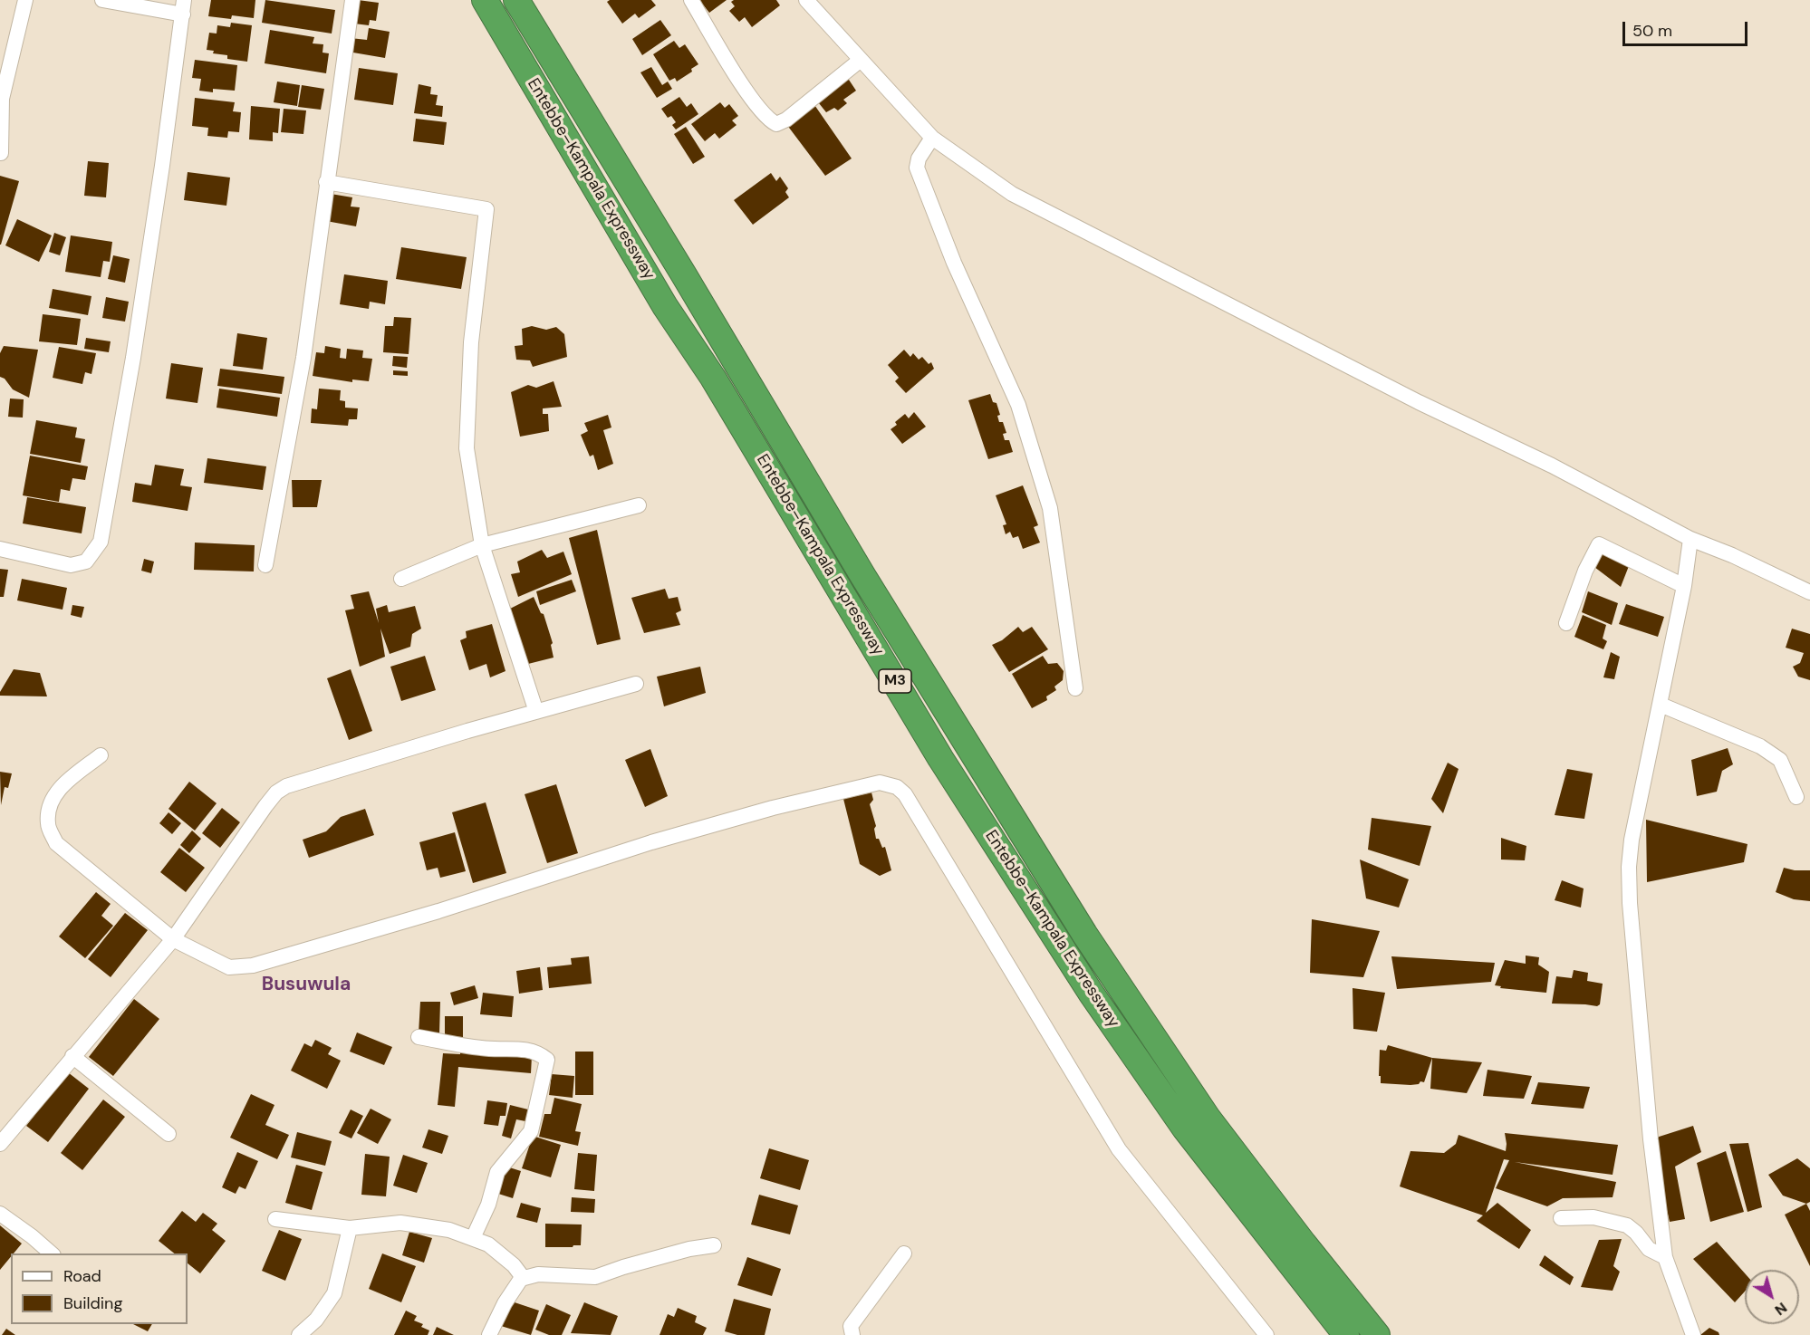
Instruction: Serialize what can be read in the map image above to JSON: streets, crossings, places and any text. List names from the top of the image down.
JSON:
{
  "streets": {
    "highway": ["Entebbe–Kampala Expressway", "M3"]
  },
  "districts": ["Busuwula"],
  "legend": ["Road", "Building"],
  "scale_bar": "50 m",
  "north": "bottom right"
}
